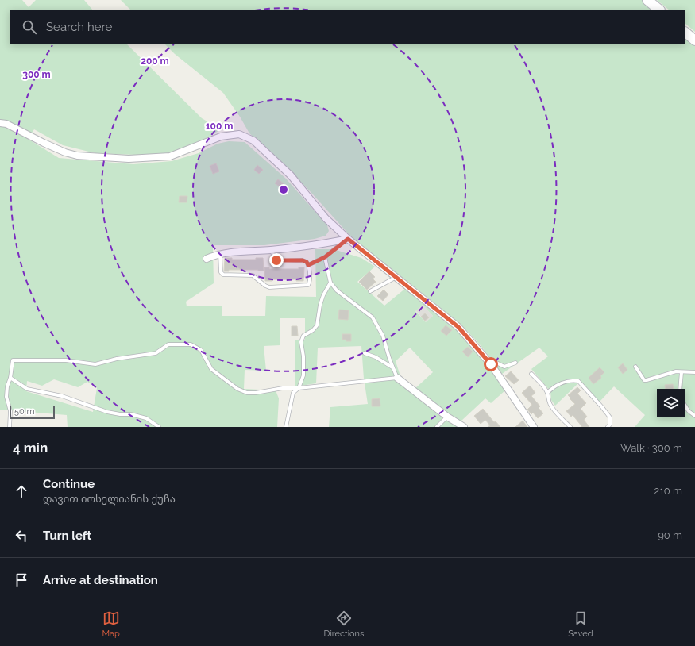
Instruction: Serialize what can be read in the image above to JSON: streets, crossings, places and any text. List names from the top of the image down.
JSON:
{
  "scale_bar": "50 m",
  "page": {
    "search": "Search here",
    "scale": "50 m",
    "heading": ["4 min", "Walk · 300 m"],
    "list": [
      ["Continue", "დავით იოსელიანის ქუჩა", "210 m"],
      ["Turn left", "90 m"],
      "Arrive at destination"
    ],
    "nav": ["Map", "Directions", "Saved"]
  },
  "rings": ["200 m", "300 m", "100 m"]
}
